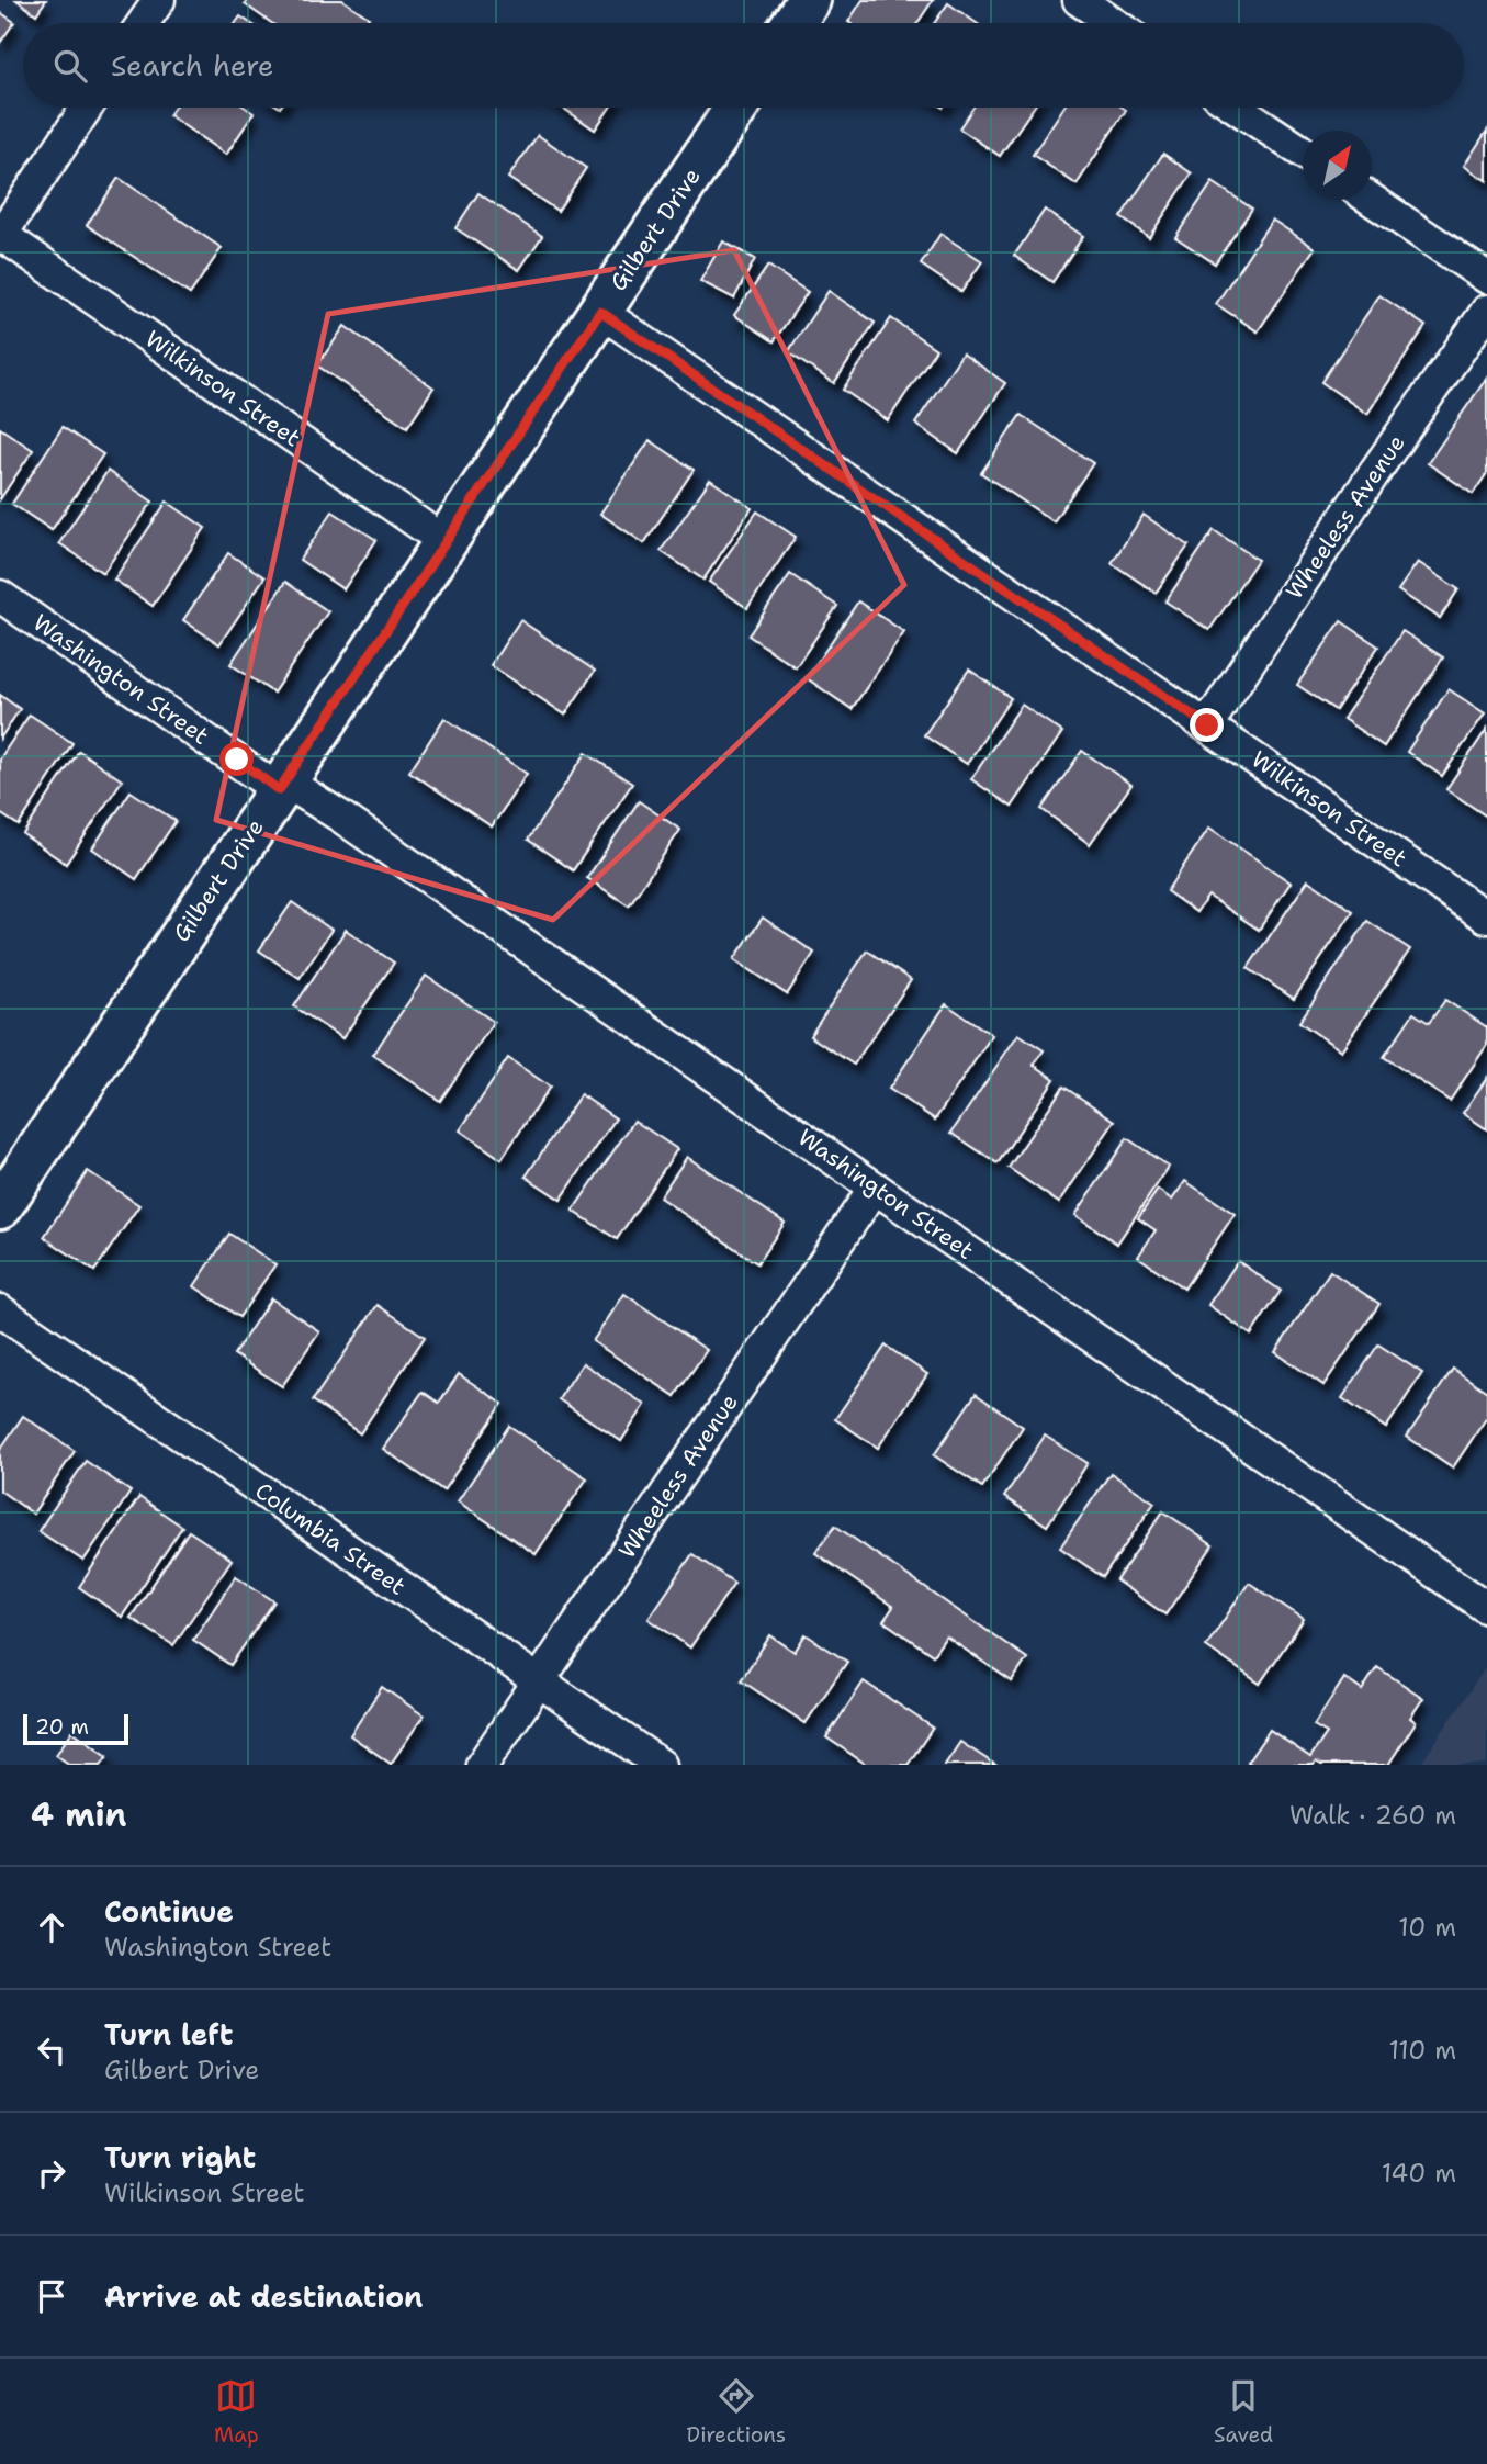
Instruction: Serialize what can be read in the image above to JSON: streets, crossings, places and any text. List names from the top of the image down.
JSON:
{
  "streets": {
    "street": [
      "Gilbert Drive",
      "Wilkinson Street",
      "Wheeless Avenue",
      "Washington Street",
      "Columbia Street"
    ]
  },
  "crossings": [
    ["Gilbert Drive", "Wilkinson Street"],
    ["Gilbert Drive", "Washington Street"],
    ["Wilkinson Street", "Wheeless Avenue"],
    ["Wheeless Avenue", "Washington Street"],
    ["Wheeless Avenue", "Columbia Street"]
  ],
  "scale_bar": "20 m",
  "north": "top right",
  "page": {
    "search": "Search here",
    "scale": "20 m",
    "heading": ["4 min", "Walk · 260 m"],
    "list": [
      ["Continue", "Washington Street", "10 m"],
      ["Turn left", "Gilbert Drive", "110 m"],
      ["Turn right", "Wilkinson Street", "140 m"],
      "Arrive at destination"
    ],
    "nav": ["Map", "Directions", "Saved"]
  }
}
